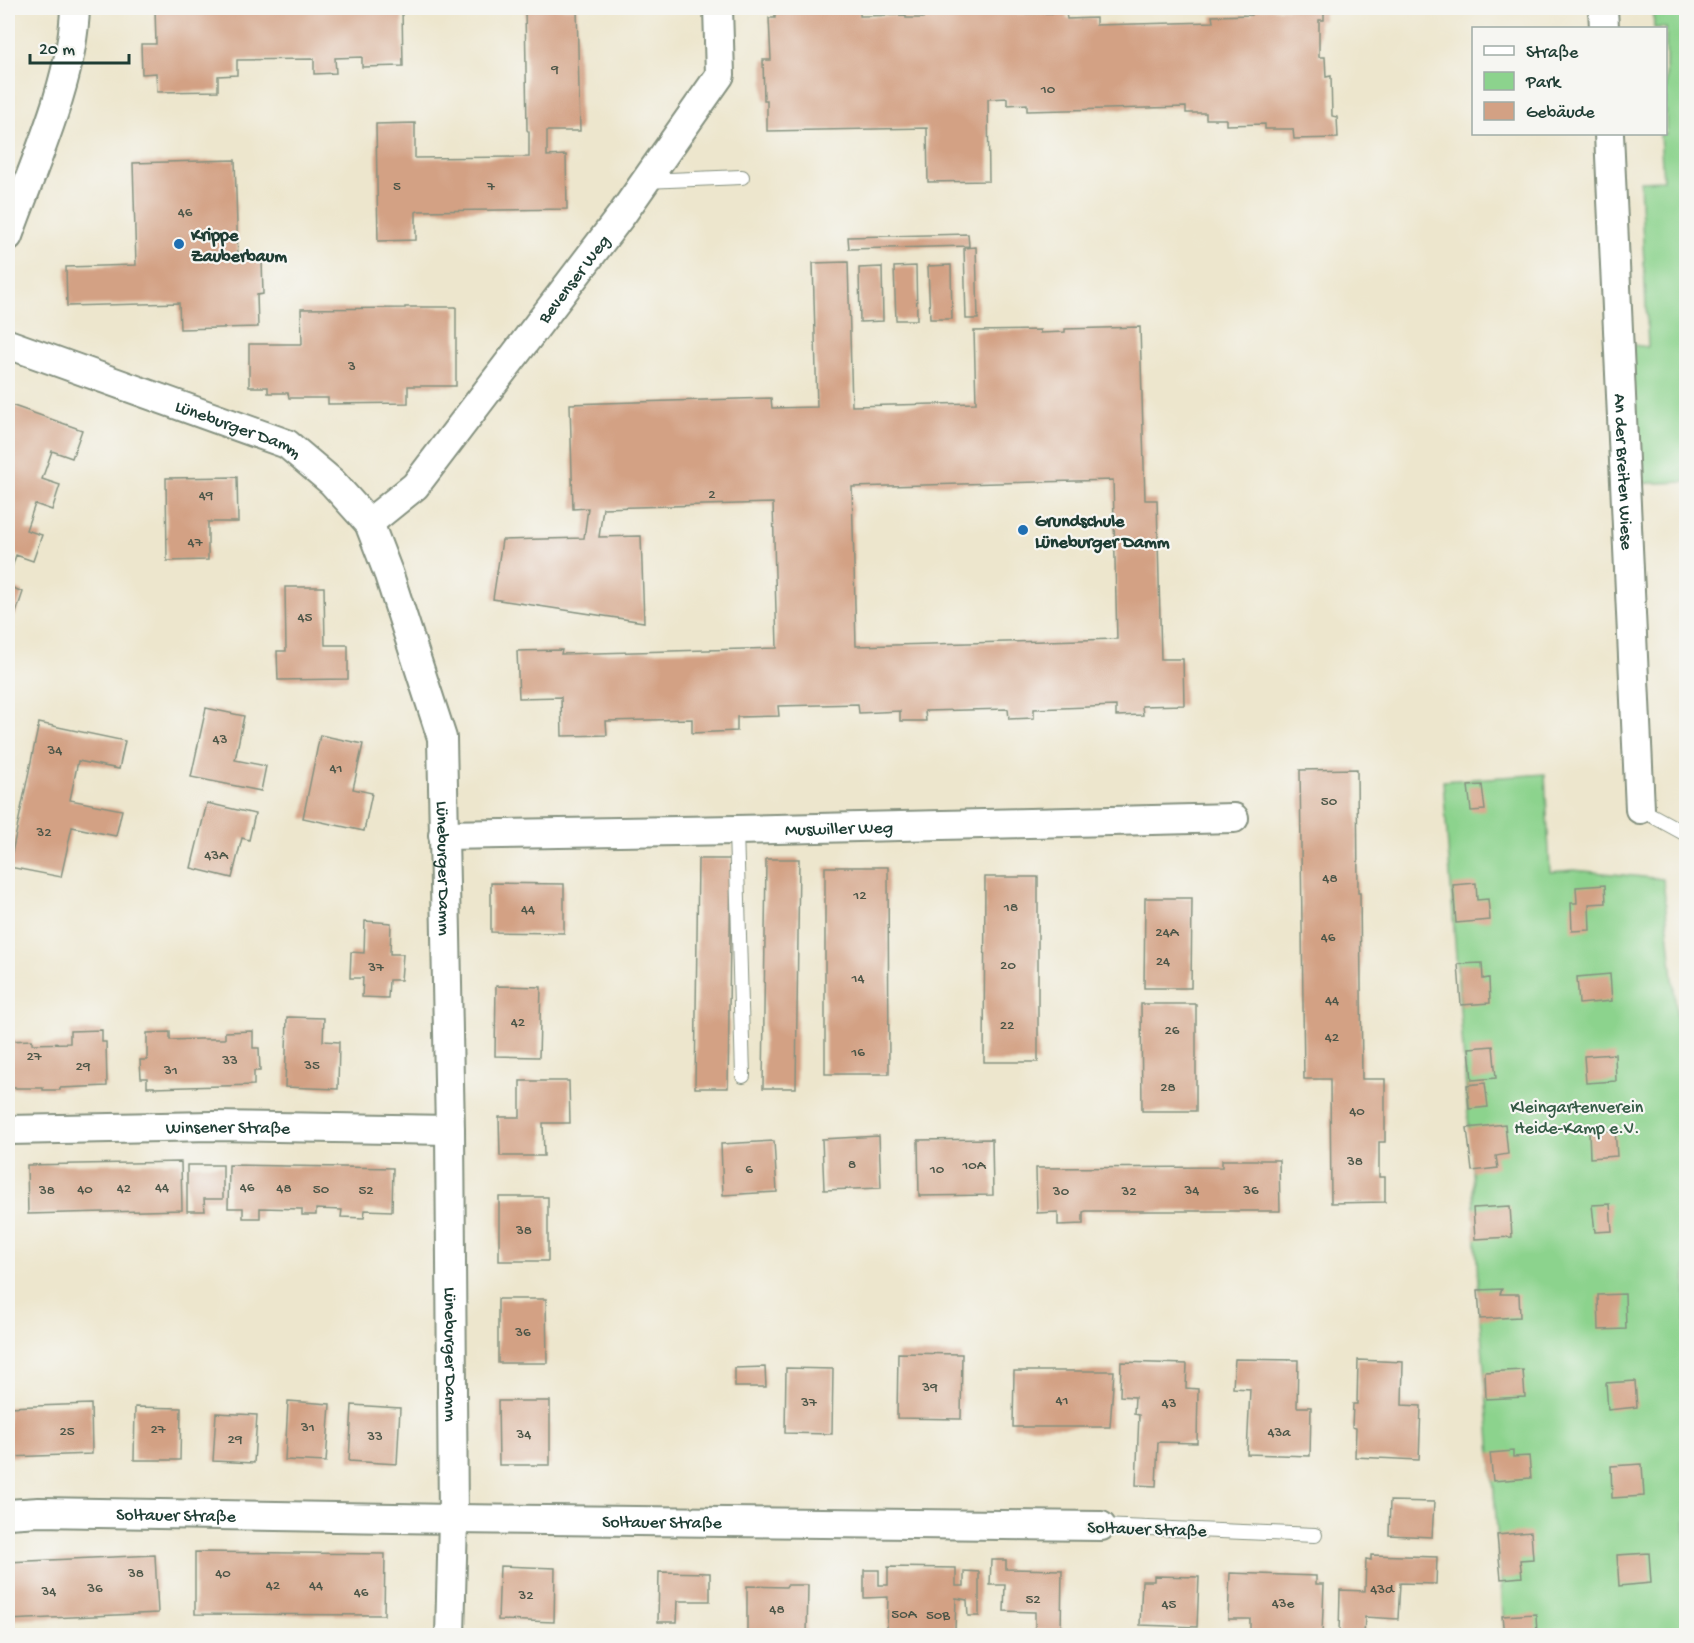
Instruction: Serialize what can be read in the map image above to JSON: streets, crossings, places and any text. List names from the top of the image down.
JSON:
{
  "streets": {
    "street": [
      "Bevenser Weg",
      "Lüneburger Damm",
      "An der Breiten Wiese",
      "Muswiller Weg",
      "Winsener Straße",
      "Soltauer Straße"
    ]
  },
  "crossings": [
    ["Bevenser Weg", "Lüneburger Damm"],
    ["Lüneburger Damm", "Muswiller Weg"],
    ["Lüneburger Damm", "Winsener Straße"],
    ["Lüneburger Damm", "Soltauer Straße"]
  ],
  "parks": ["Kleingartenverein Heide-Kamp e.V."],
  "places": ["Krippe Zauberbaum", "Grundschule Lüneburger Damm"],
  "house_numbers": [
    "9",
    "10",
    "5",
    "7",
    "46",
    "3",
    "2",
    "49",
    "47",
    "45",
    "43",
    "34",
    "41",
    "50",
    "32",
    "43A",
    "48",
    "12",
    "18",
    "44",
    "24A",
    "46",
    "24",
    "20",
    "37",
    "14",
    "44",
    "42",
    "22",
    "26",
    "42",
    "16",
    "27",
    "33",
    "35",
    "29",
    "31",
    "28",
    "40",
    "38",
    "8",
    "10A",
    "6",
    "10",
    "44",
    "46",
    "42",
    "48",
    "40",
    "50",
    "38",
    "52",
    "34",
    "36",
    "30",
    "32",
    "38",
    "36",
    "39",
    "41",
    "37",
    "43",
    "31",
    "27",
    "25",
    "43a",
    "34",
    "33",
    "29",
    "38",
    "40",
    "42",
    "44",
    "36",
    "43d",
    "34",
    "46",
    "32",
    "52",
    "43e",
    "45",
    "48",
    "50A",
    "50B"
  ],
  "legend": ["Straße", "Park", "Gebäude"],
  "scale_bar": "20 m"
}
